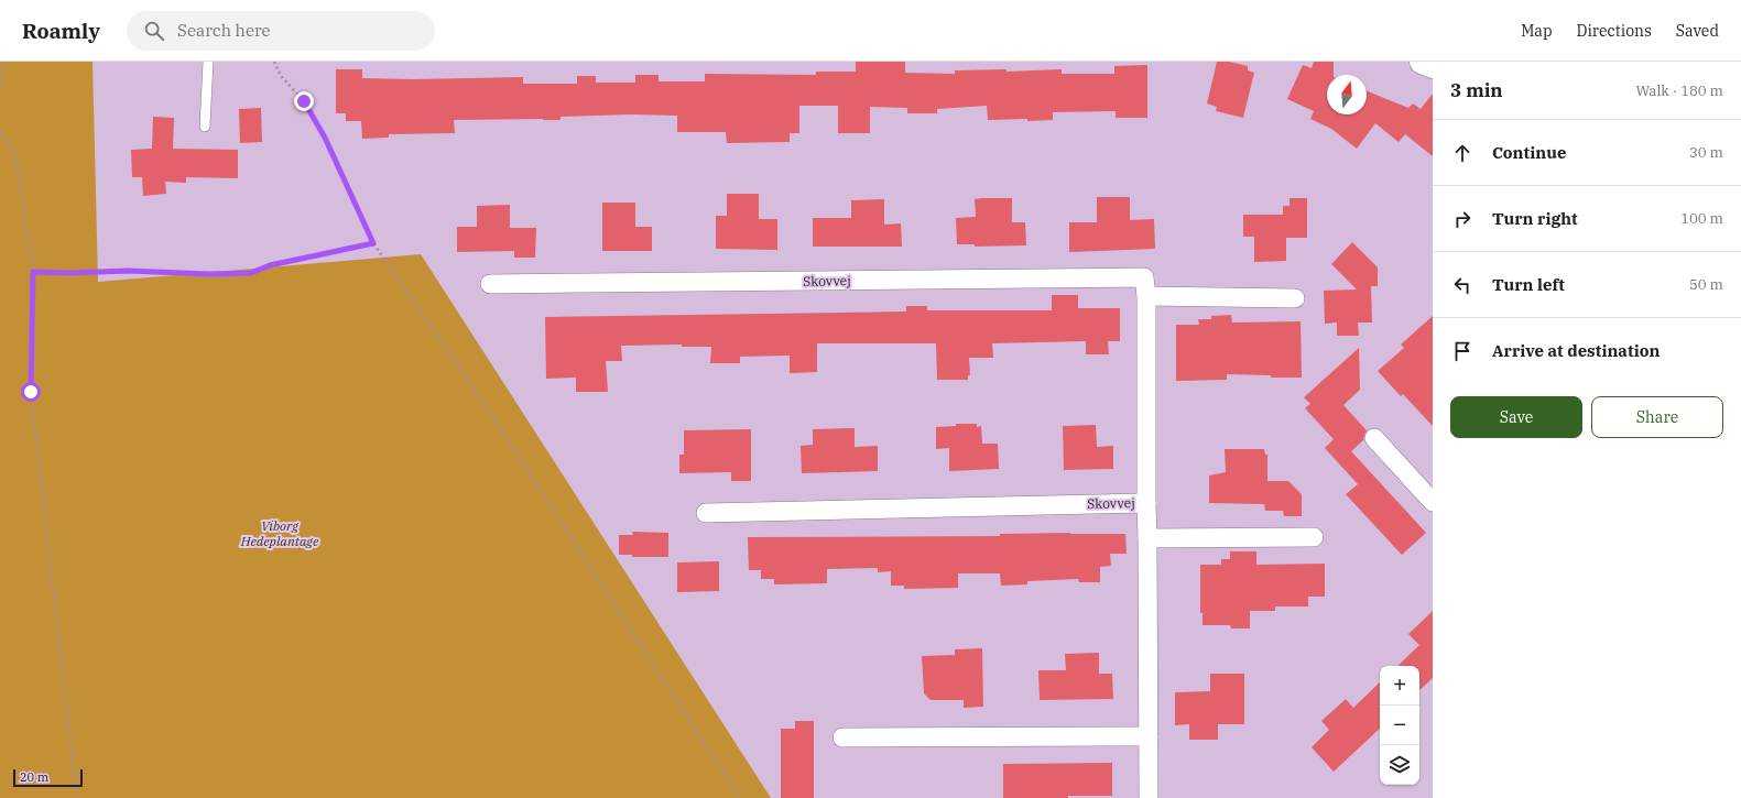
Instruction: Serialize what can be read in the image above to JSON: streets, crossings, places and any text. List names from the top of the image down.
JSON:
{
  "streets": {
    "street": ["Skovvej"]
  },
  "parks": ["Viborg Hedeplantage"],
  "scale_bar": "20 m",
  "north": "top",
  "page": {
    "header": "Roamly",
    "search": "Search here",
    "nav": ["Map", "Directions", "Saved"],
    "heading": ["3 min", "Walk · 180 m"],
    "list": [
      ["Continue", "30 m"],
      ["Turn right", "100 m"],
      ["Turn left", "50 m"],
      "Arrive at destination"
    ],
    "buttons": ["Save", "Share"],
    "map_buttons": ["+", "−"],
    "scale": "20 m"
  }
}
